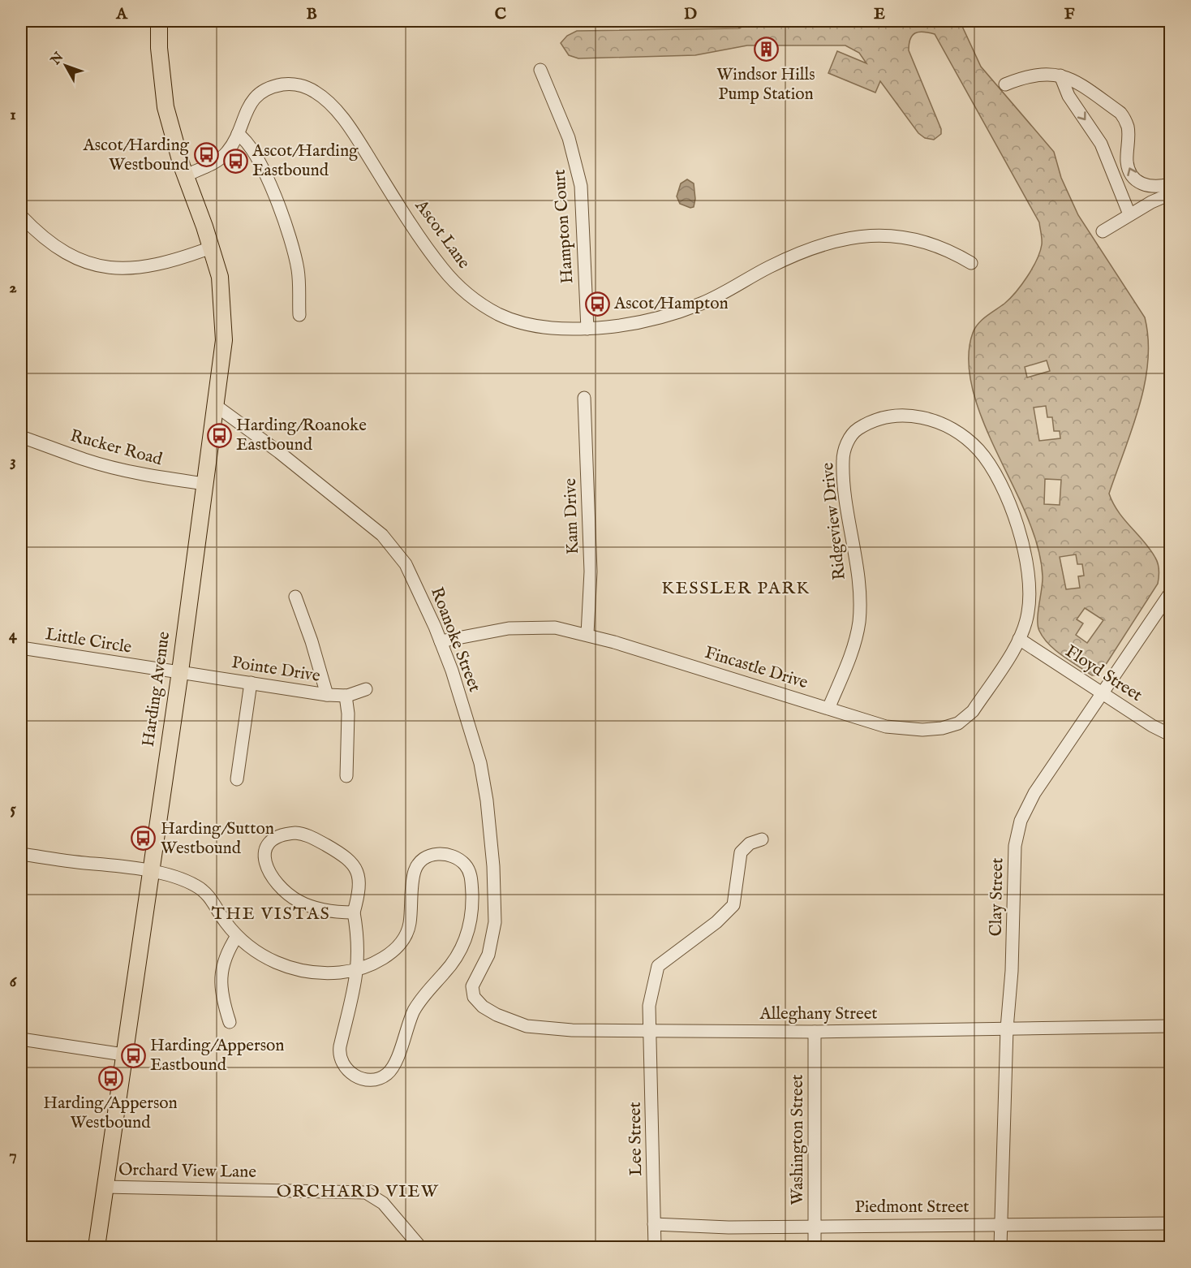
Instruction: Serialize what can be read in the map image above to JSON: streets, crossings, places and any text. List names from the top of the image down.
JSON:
{
  "streets": {
    "main road": ["Harding Avenue"],
    "street": [
      "Hampton Court",
      "Ascot Lane",
      "Rucker Road",
      "Kam Drive",
      "Ridgeview Drive",
      "Roanoke Street",
      "Little Circle",
      "Fincastle Drive",
      "Pointe Drive",
      "Floyd Street",
      "Clay Street",
      "Alleghany Street",
      "Lee Street",
      "Washington Street",
      "Orchard View Lane",
      "Piedmont Street"
    ]
  },
  "crossings": [
    ["Hampton Court", "Ascot Lane"],
    ["Ascot Lane", "Harding Avenue"],
    ["Rucker Road", "Harding Avenue"],
    ["Kam Drive", "Fincastle Drive"],
    ["Ridgeview Drive", "Fincastle Drive"],
    ["Ridgeview Drive", "Floyd Street"],
    ["Roanoke Street", "Fincastle Drive"],
    ["Roanoke Street", "Harding Avenue"],
    ["Roanoke Street", "Alleghany Street"],
    ["Little Circle", "Pointe Drive"],
    ["Little Circle", "Harding Avenue"],
    ["Fincastle Drive", "Floyd Street"],
    ["Pointe Drive", "Harding Avenue"],
    ["Floyd Street", "Clay Street"],
    ["Harding Avenue", "Orchard View Lane"],
    ["Clay Street", "Alleghany Street"],
    ["Clay Street", "Piedmont Street"],
    ["Alleghany Street", "Lee Street"],
    ["Alleghany Street", "Washington Street"],
    ["Lee Street", "Piedmont Street"],
    ["Washington Street", "Piedmont Street"]
  ],
  "districts": ["KESSLER PARK", "THE VISTAS", "ORCHARD VIEW"],
  "places": {
    "building": ["Windsor Hills Pump Station"],
    "bus stop": [
      "Ascot/Harding Westbound",
      "Ascot/Harding Eastbound",
      "Ascot/Hampton",
      "Harding/Roanoke Eastbound",
      "Harding/Sutton Westbound",
      "Harding/Apperson Eastbound",
      "Harding/Apperson Westbound"
    ]
  },
  "north": "top left",
  "grid": {
    "columns": [
      "A",
      "B",
      "C",
      "D",
      "E",
      "F"
    ],
    "rows": [
      "1",
      "2",
      "3",
      "4",
      "5",
      "6",
      "7"
    ]
  }
}
